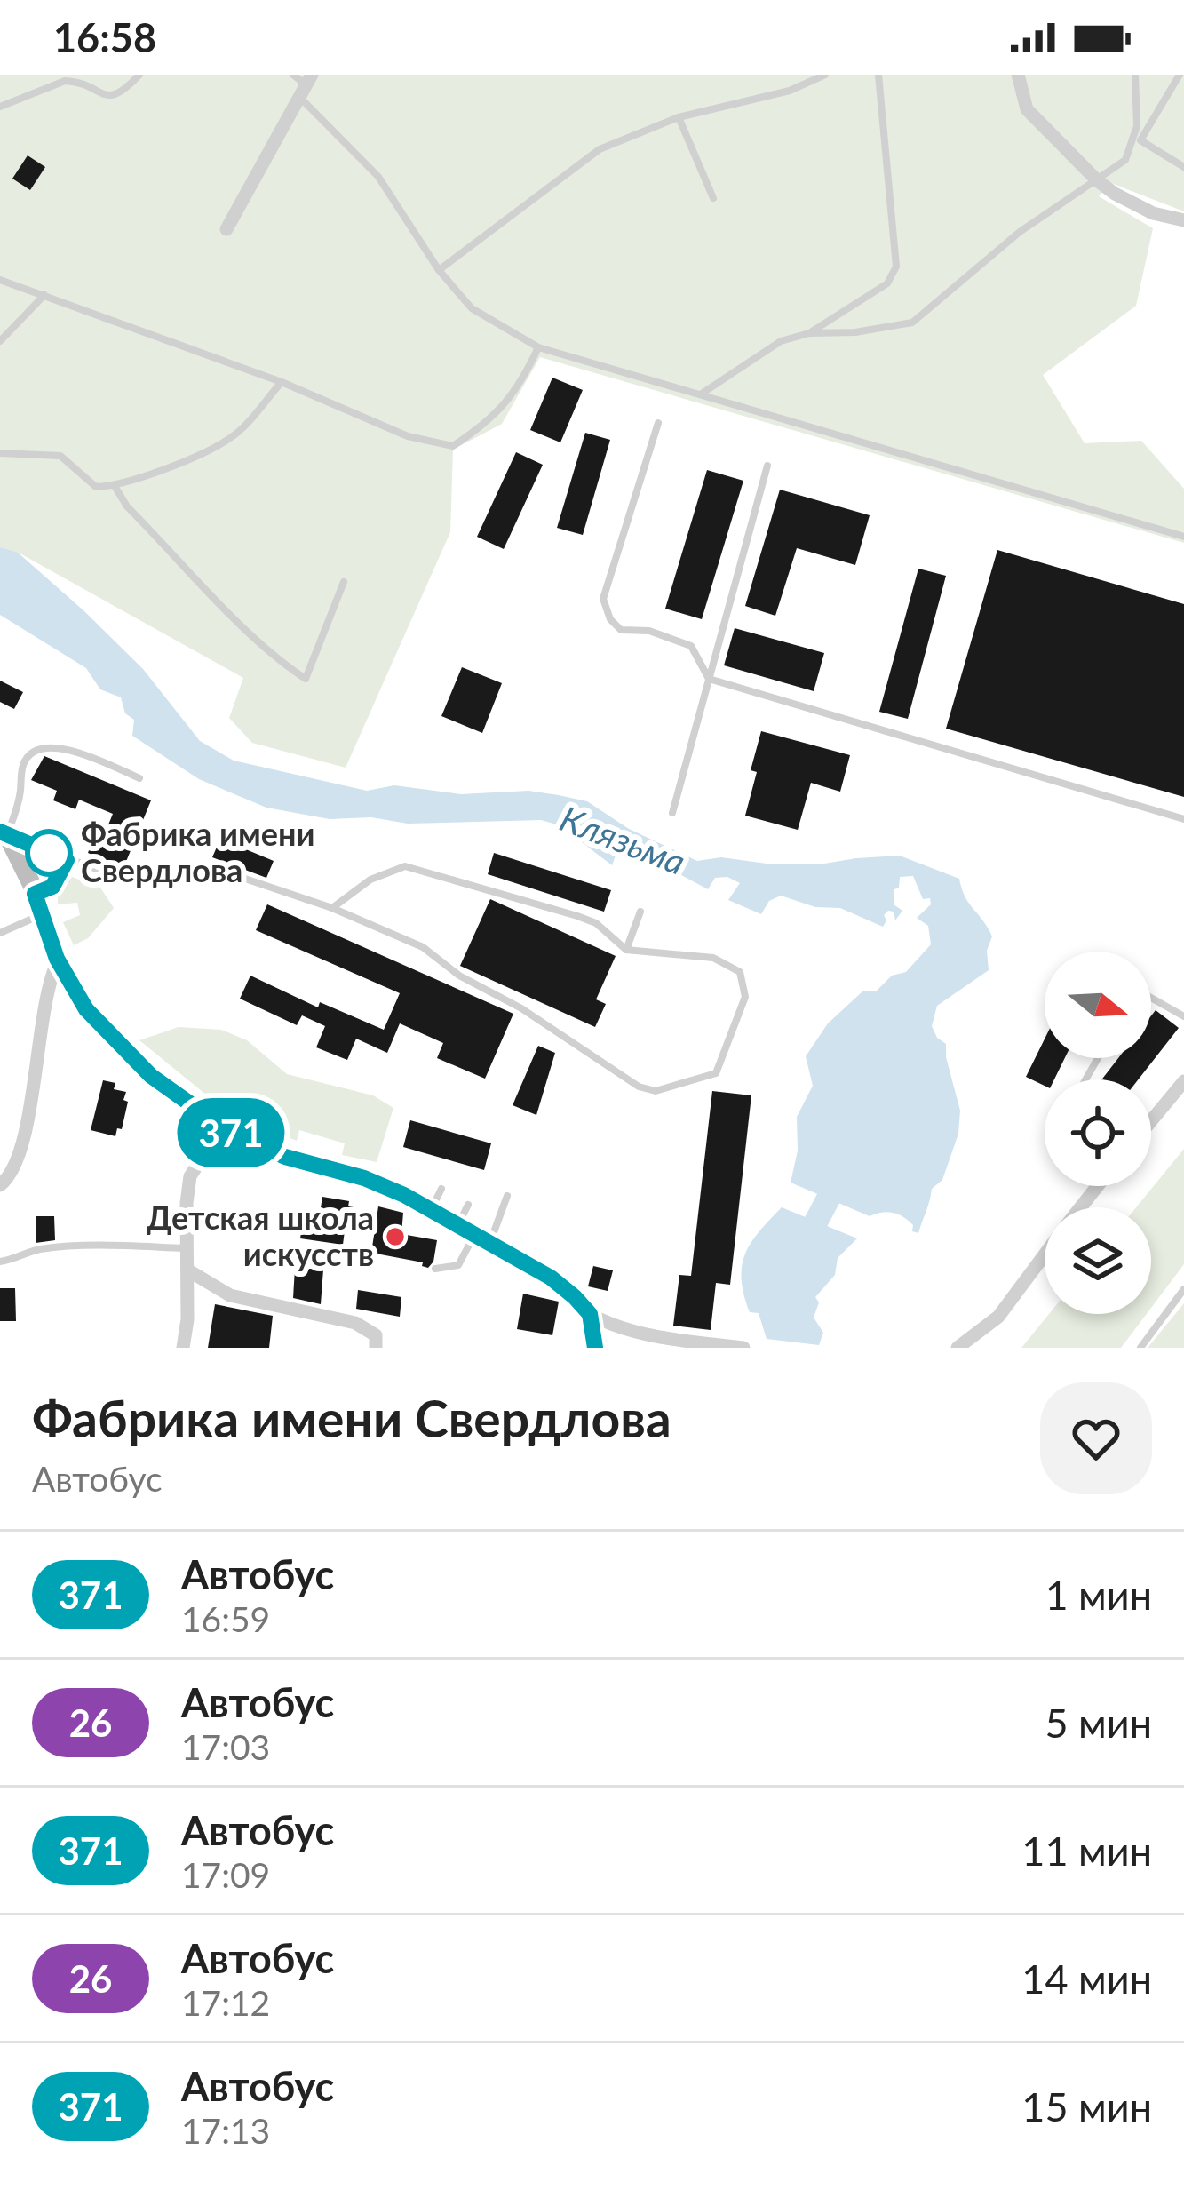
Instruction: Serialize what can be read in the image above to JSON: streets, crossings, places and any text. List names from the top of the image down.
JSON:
{
  "water": ["Клязьма"],
  "places": ["Фабрика имени Свердлова", "Детская школа искусств"],
  "lines": ["bus line 371"],
  "north": "right",
  "page": {
    "status": "16:58",
    "on_map": "371",
    "heading": ["Фабрика имени Свердлова", "Автобус"],
    "list": [
      {
        "mark": "371",
        "name": "Автобус",
        "note": "16:59",
        "value": "1 мин"
      },
      {
        "mark": "26",
        "name": "Автобус",
        "note": "17:03",
        "value": "5 мин"
      },
      {
        "mark": "371",
        "name": "Автобус",
        "note": "17:09",
        "value": "11 мин"
      },
      {
        "mark": "26",
        "name": "Автобус",
        "note": "17:12",
        "value": "14 мин"
      },
      {
        "mark": "371",
        "name": "Автобус",
        "note": "17:13",
        "value": "15 мин"
      }
    ]
  }
}
